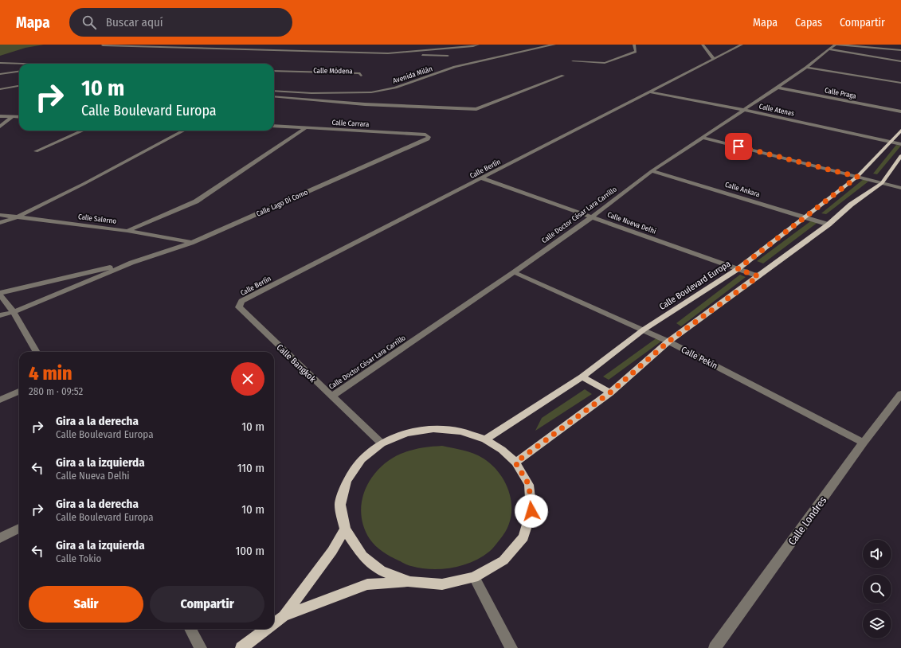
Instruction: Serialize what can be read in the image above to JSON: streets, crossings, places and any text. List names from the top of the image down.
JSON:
{
  "streets": {
    "main road": ["Calle Boulevard Europa"],
    "street": [
      "Calle Módena",
      "Avenida Milán",
      "Calle Praga",
      "Calle Atenas",
      "Calle Carrara",
      "Calle Berlín",
      "Calle Ankara",
      "Calle Lago Dí Como",
      "Calle Doctor César Lara Carrillo",
      "Calle Salerno",
      "Calle Nueva Delhi",
      "Calle Pekín",
      "Calle Bangkok",
      "Calle Londres"
    ]
  },
  "crossings": [
    ["Calle Praga", "Calle Doctor César Lara Carrillo"],
    ["Calle Atenas", "Calle Berlín"],
    ["Calle Atenas", "Calle Doctor César Lara Carrillo"],
    ["Calle Atenas", "Calle Boulevard Europa"],
    ["Calle Carrara", "Calle Lago Dí Como"],
    ["Calle Berlín", "Calle Nueva Delhi"],
    ["Calle Berlín", "Calle Bangkok"],
    ["Calle Ankara", "Calle Doctor César Lara Carrillo"],
    ["Calle Ankara", "Calle Boulevard Europa"],
    ["Calle Lago Dí Como", "Calle Salerno"],
    ["Calle Doctor César Lara Carrillo", "Calle Nueva Delhi"],
    ["Calle Doctor César Lara Carrillo", "Calle Pekín"],
    ["Calle Doctor César Lara Carrillo", "Calle Bangkok"],
    ["Calle Nueva Delhi", "Calle Boulevard Europa"],
    ["Calle Boulevard Europa", "Calle Pekín"],
    ["Calle Pekín", "Calle Londres"]
  ],
  "page": {
    "header": "Mapa",
    "search": "Buscar aquí",
    "nav": ["Mapa", "Capas", "Compartir"],
    "turn": ["10 m", "Calle Boulevard Europa"],
    "heading": ["4 min", "280 m · 09:52"],
    "list": [
      {
        "name": "Gira a la derecha",
        "note": "Calle Boulevard Europa",
        "value": "10 m"
      },
      {
        "name": "Gira a la izquierda",
        "note": "Calle Nueva Delhi",
        "value": "110 m"
      },
      {
        "name": "Gira a la derecha",
        "note": "Calle Boulevard Europa",
        "value": "10 m"
      },
      {
        "name": "Gira a la izquierda",
        "note": "Calle Tokio",
        "value": "100 m"
      }
    ],
    "buttons": ["Salir", "Compartir"]
  }
}
